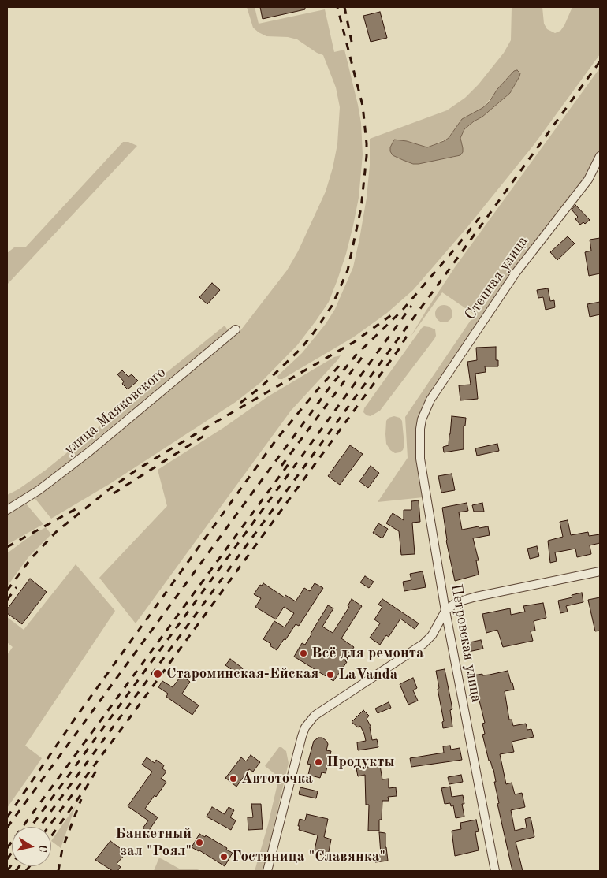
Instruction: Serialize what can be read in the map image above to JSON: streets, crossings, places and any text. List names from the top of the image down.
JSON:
{
  "streets": {
    "street": ["Степная улица", "улица Маяковского", "Петровская улица"]
  },
  "crossings": [
    ["Степная улица", "Петровская улица"]
  ],
  "places": [
    "Всё для ремонта",
    "Староминская-Ейская",
    "LaVanda",
    "Продукты",
    "Автоточка",
    "Банкетный зал \"Роял\"",
    "Гостиница \"Славянка\""
  ],
  "north": "right"
}
